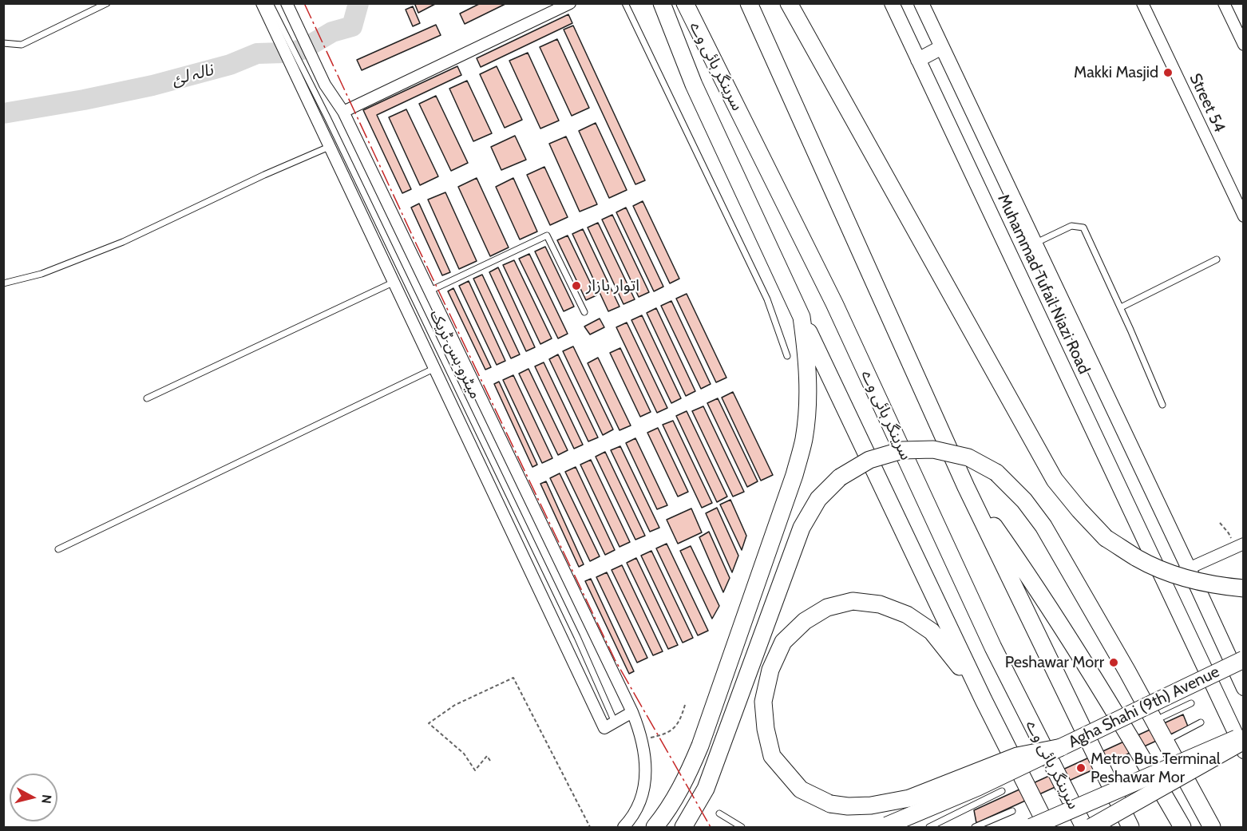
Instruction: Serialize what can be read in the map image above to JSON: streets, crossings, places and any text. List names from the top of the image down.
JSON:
{
  "streets": {
    "main road": ["سرینگر ہائی وے", "Muhammad Tufail Niazi Road", "Agha Shahi (9th) Avenue"],
    "street": ["Street 54"],
    "lane": ["میٹرو بس ٹریک"]
  },
  "water": ["نالہ لئ"],
  "places": [
    "Makki Masjid",
    "اتوار بازار",
    "Peshawar Morr",
    "Metro Bus Terminal Peshawar Mor"
  ],
  "north": "right"
}
